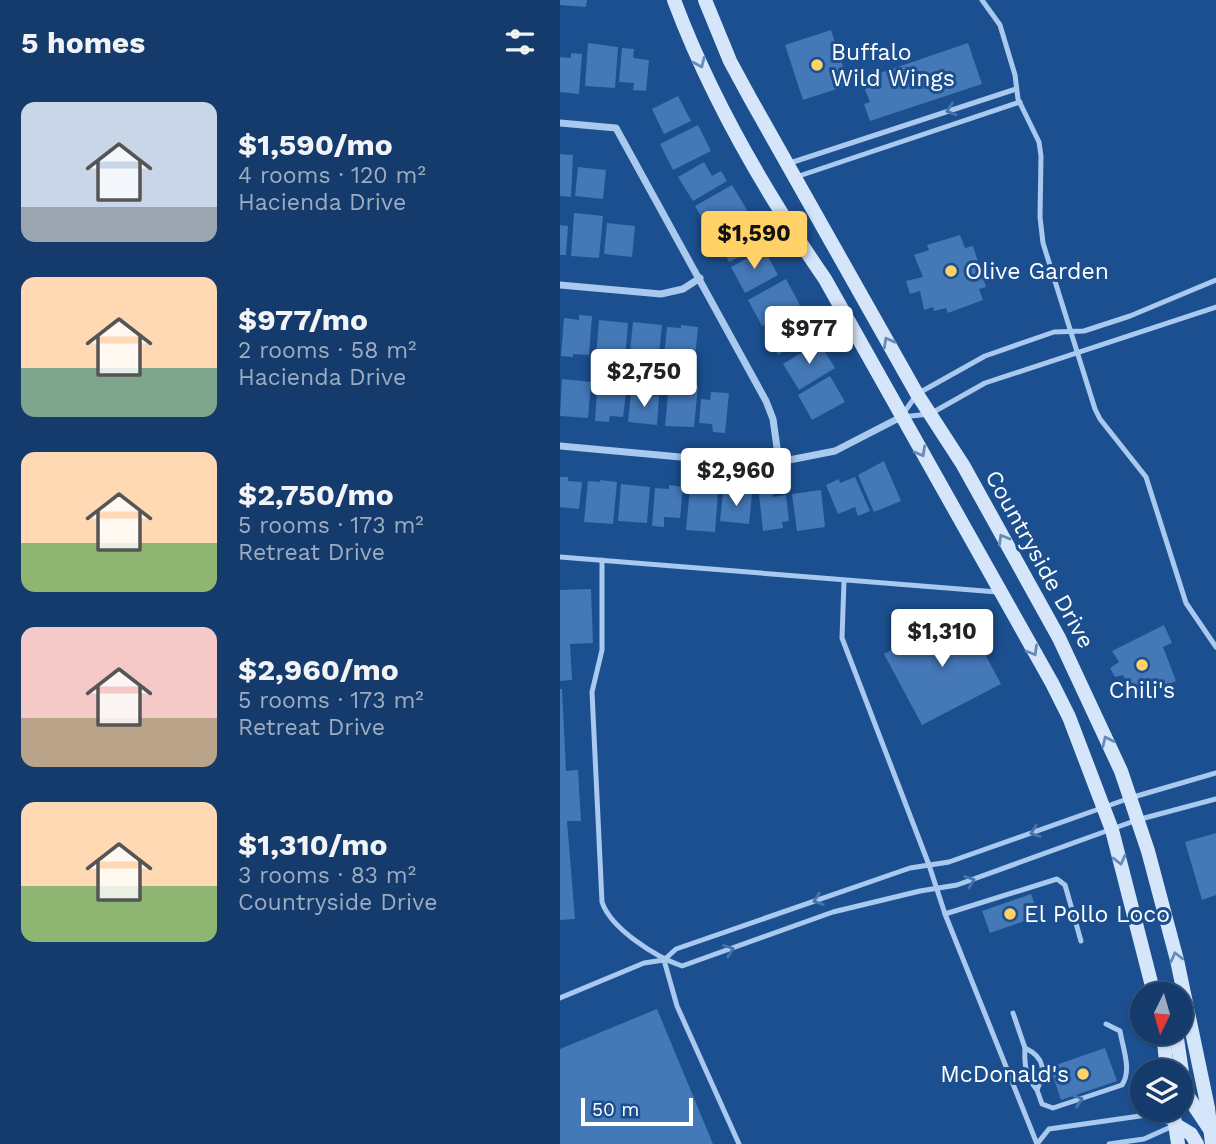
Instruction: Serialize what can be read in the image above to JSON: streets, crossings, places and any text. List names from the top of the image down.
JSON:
{
  "streets": {
    "street": ["Countryside Drive"]
  },
  "places": [
    "Buffalo Wild Wings",
    "Olive Garden",
    "Chili's",
    "El Pollo Loco",
    "McDonald's"
  ],
  "scale_bar": "50 m",
  "north": "bottom",
  "page": {
    "heading": "5 homes",
    "list": [
      {
        "name": "$1,590/mo",
        "note": "4 rooms · 120 m² · Hacienda Drive"
      },
      {
        "name": "$977/mo",
        "note": "2 rooms · 58 m² · Hacienda Drive"
      },
      {
        "name": "$2,750/mo",
        "note": "5 rooms · 173 m² · Retreat Drive"
      },
      {
        "name": "$2,960/mo",
        "note": "5 rooms · 173 m² · Retreat Drive"
      },
      {
        "name": "$1,310/mo",
        "note": "3 rooms · 83 m² · Countryside Drive"
      }
    ],
    "price": [
      "$1,590",
      "$977",
      "$2,750",
      "$2,960",
      "$1,310"
    ],
    "scale": "50 m"
  }
}
